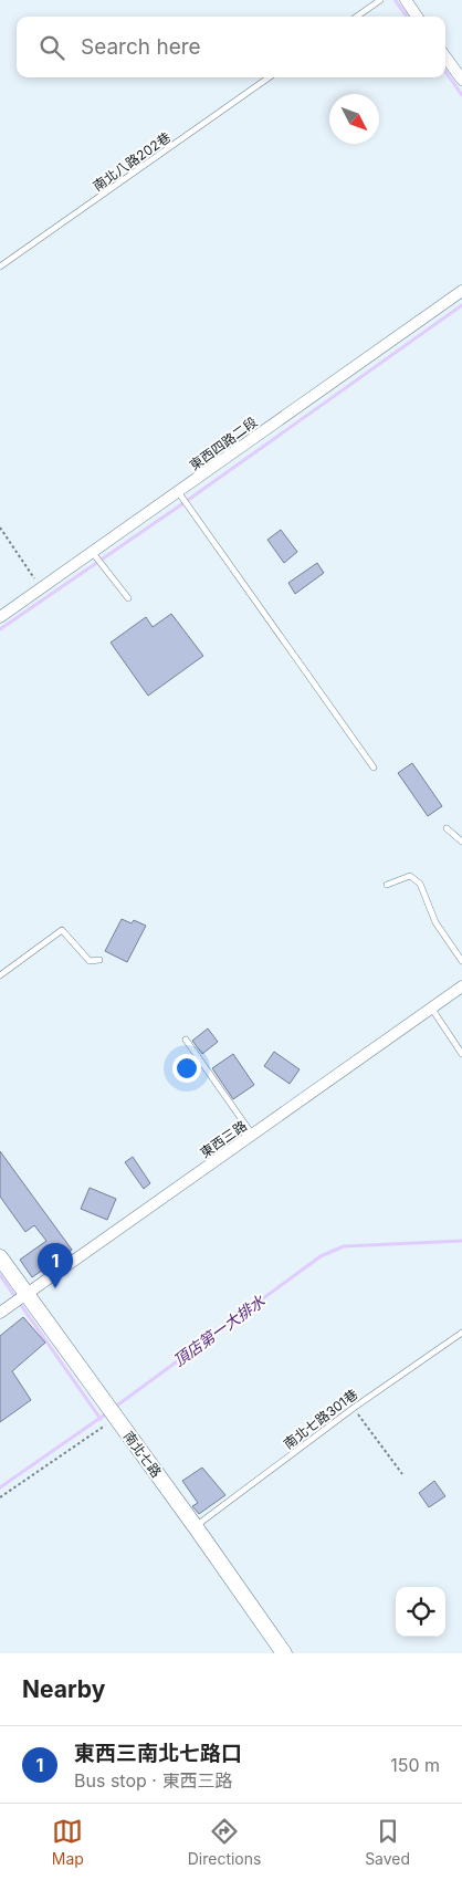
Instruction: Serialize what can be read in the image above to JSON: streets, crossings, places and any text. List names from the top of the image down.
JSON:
{
  "streets": {
    "street": ["東西四路二段", "東西三路", "南北七路"],
    "lane": ["南北八路202巷", "南北七路301巷"]
  },
  "crossings": [
    ["東西三路", "南北七路"],
    ["南北七路301巷", "南北七路"]
  ],
  "water": ["頂店第一大排水"],
  "north": "bottom right",
  "page": {
    "search": "Search here",
    "pins": "1",
    "heading": "Nearby",
    "list": [
      {
        "mark": "1",
        "name": "東西三南北七路口",
        "note": "Bus stop · 東西三路",
        "value": "150 m"
      }
    ],
    "nav": ["Map", "Directions", "Saved"]
  }
}
